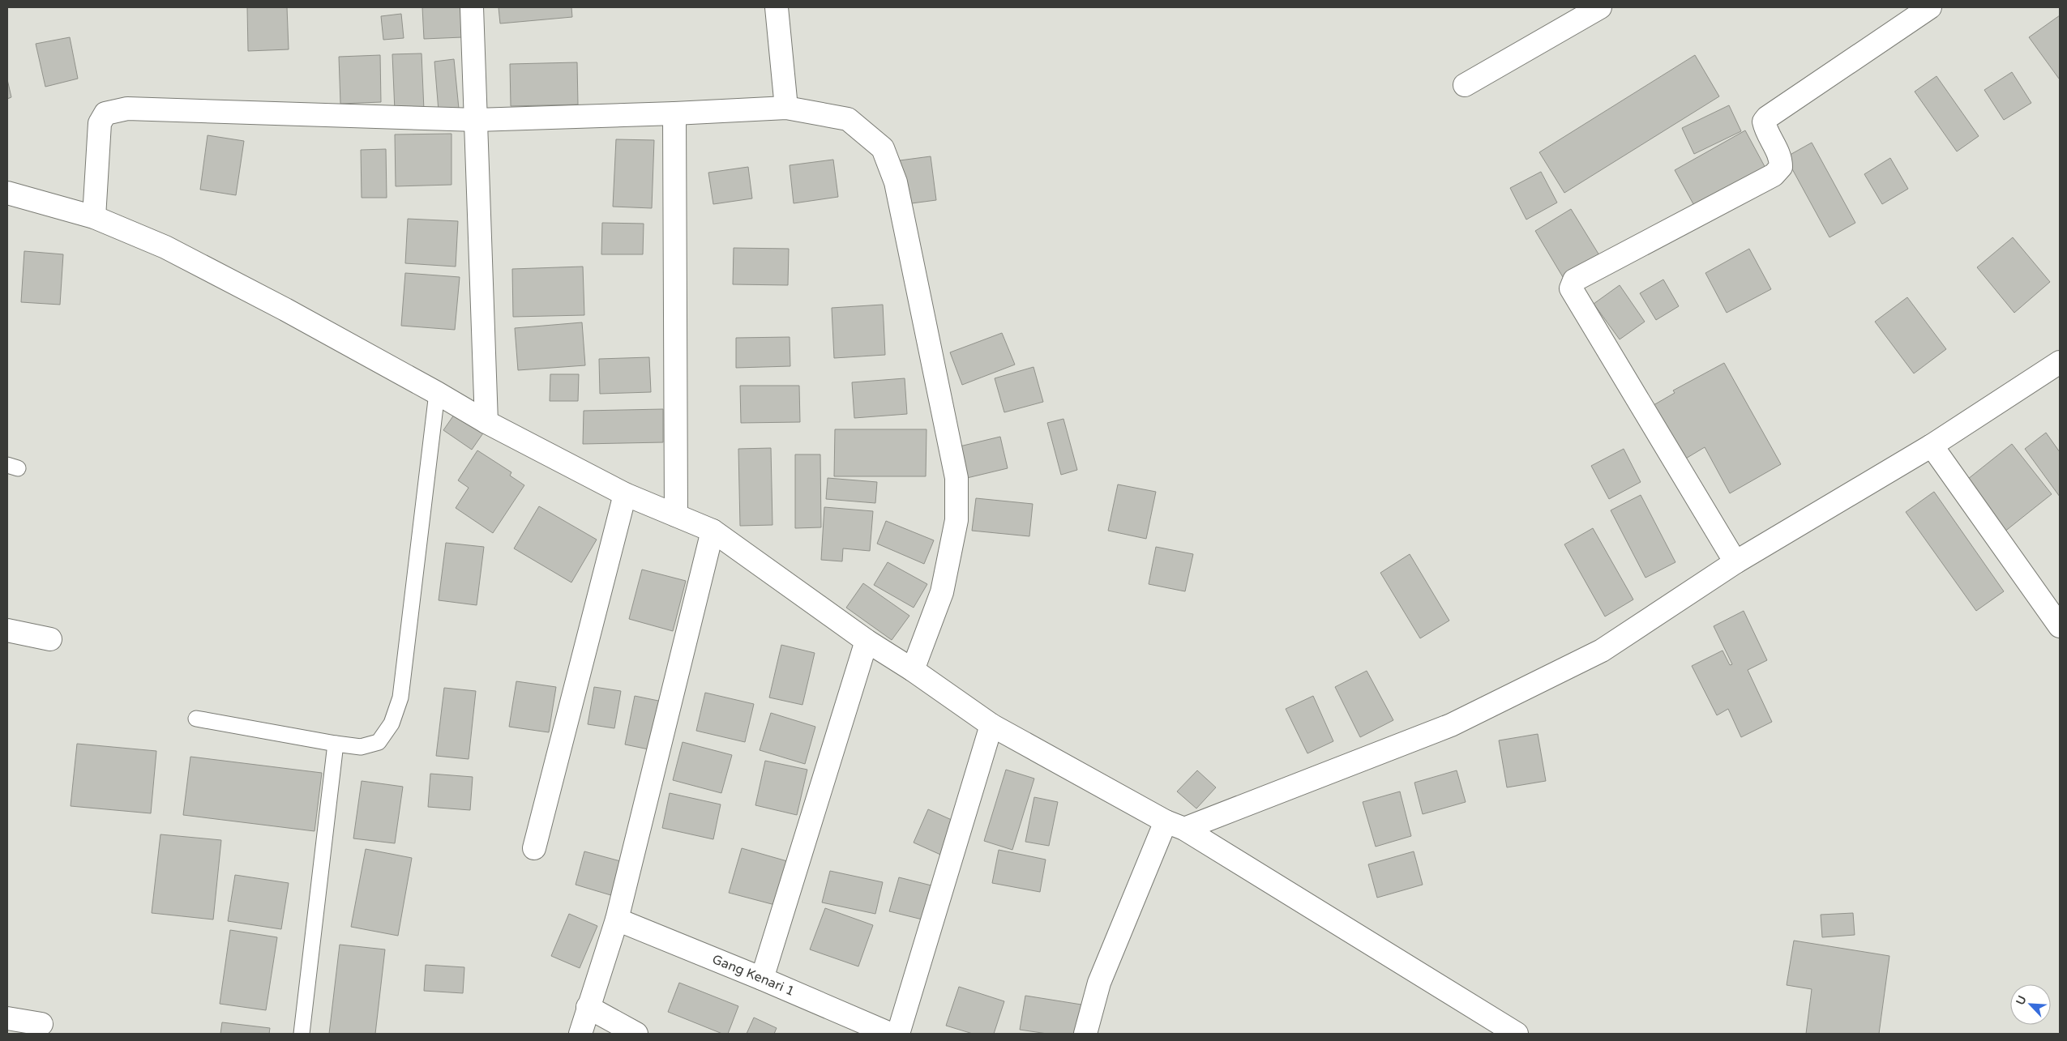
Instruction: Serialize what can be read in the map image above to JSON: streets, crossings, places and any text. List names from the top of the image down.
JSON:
{
  "streets": {
    "street": ["Gang Kenari 1"]
  },
  "north": "top left"
}
